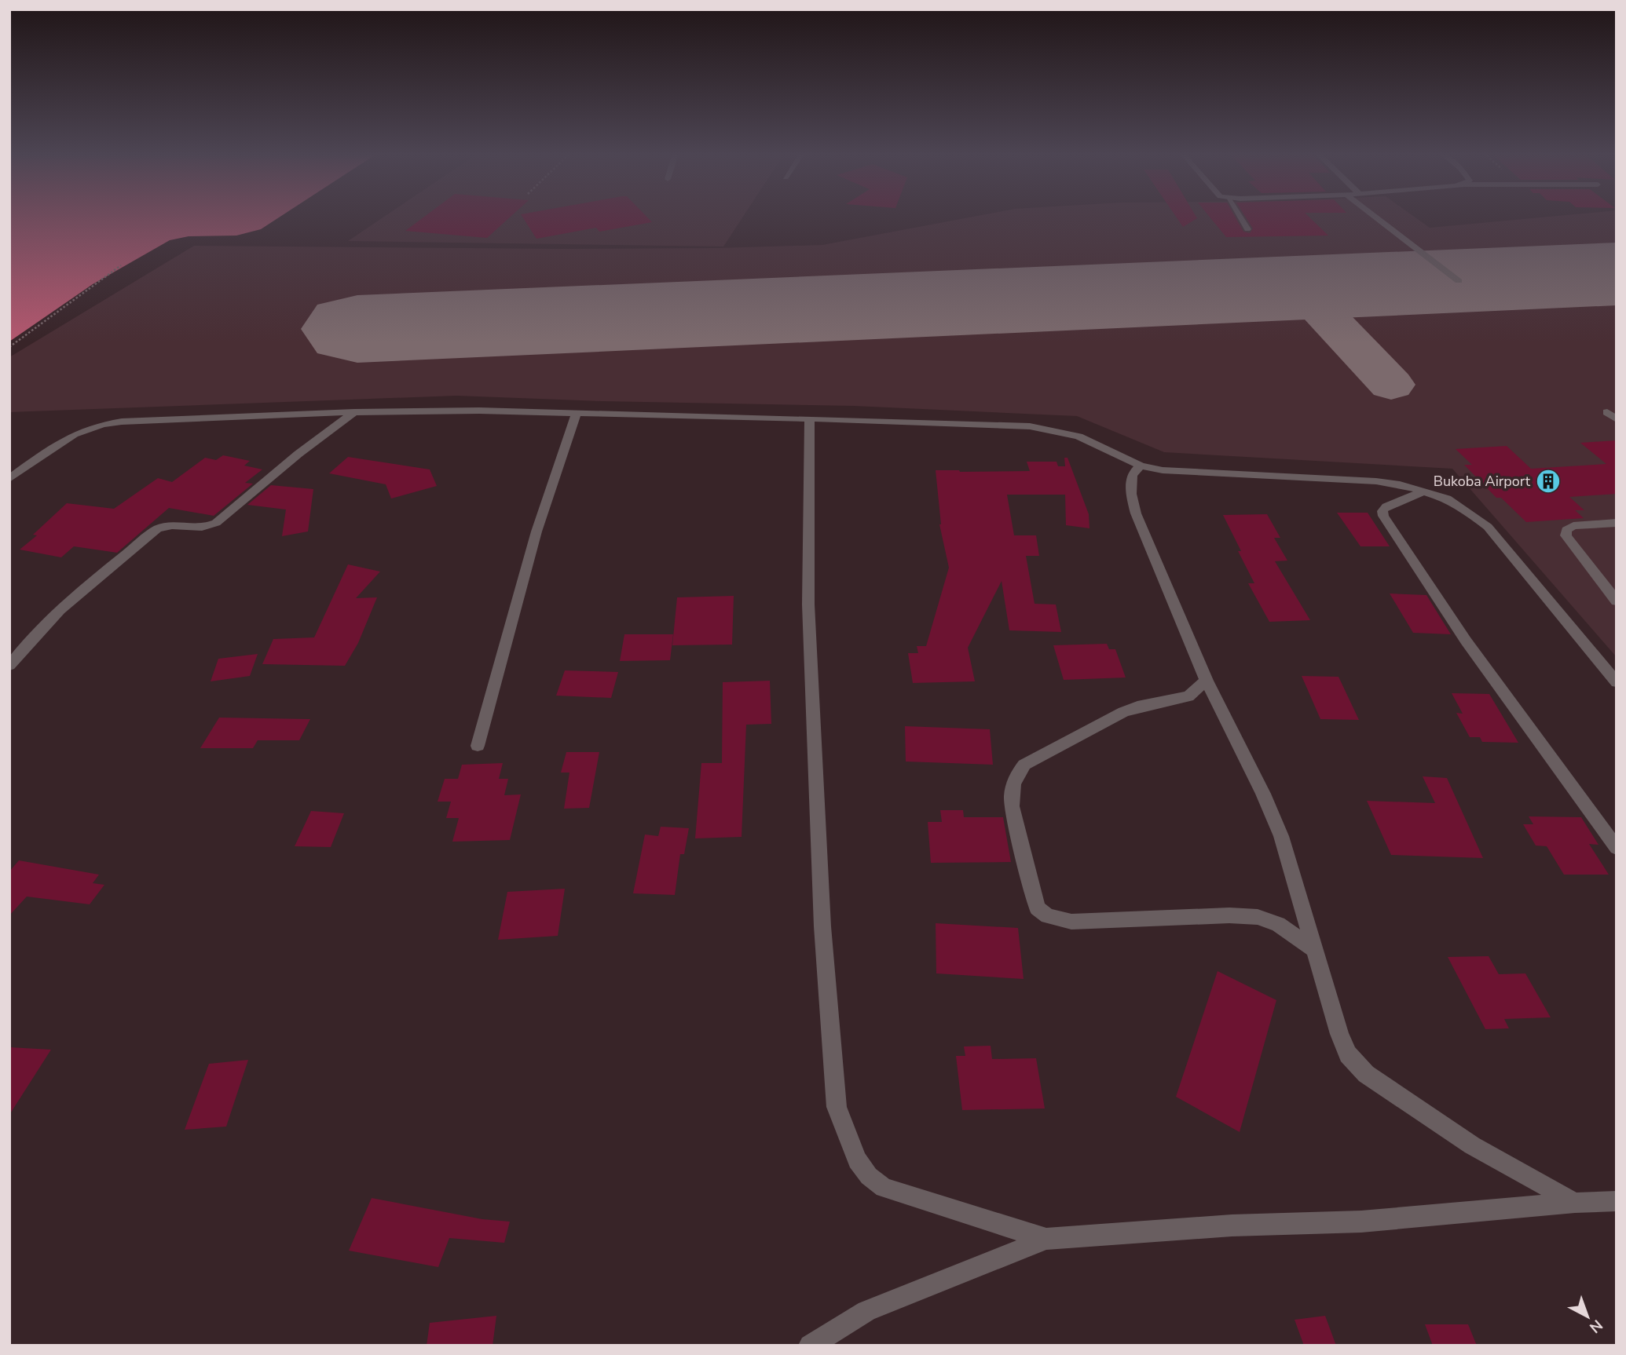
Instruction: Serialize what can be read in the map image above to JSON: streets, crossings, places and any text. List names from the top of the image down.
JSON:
{
  "places": {
    "building": ["Bukoba Airport"]
  },
  "north": "bottom right"
}
